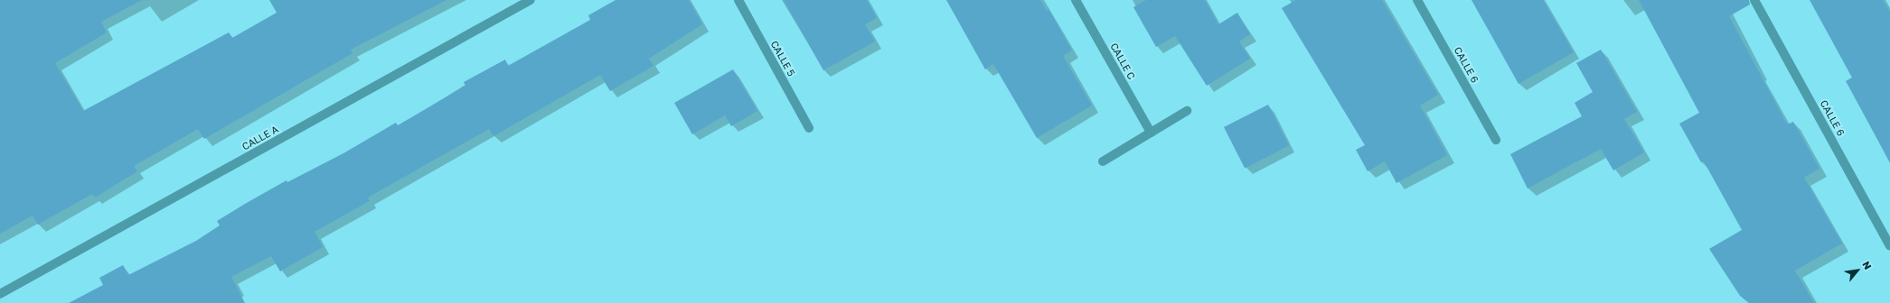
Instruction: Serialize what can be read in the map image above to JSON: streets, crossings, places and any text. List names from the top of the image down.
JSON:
{
  "streets": {
    "street": [
      "CALLE 5",
      "CALLE C",
      "CALLE 6",
      "CALLE A"
    ]
  },
  "north": "top right"
}
